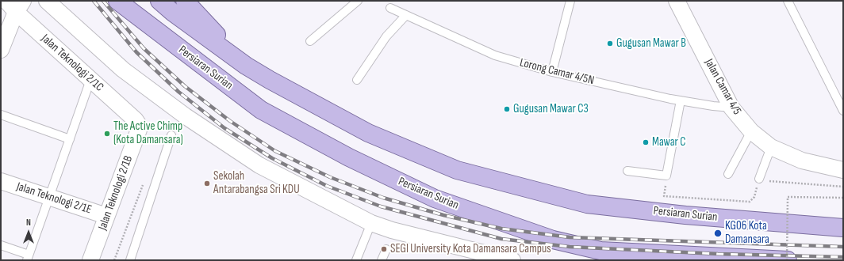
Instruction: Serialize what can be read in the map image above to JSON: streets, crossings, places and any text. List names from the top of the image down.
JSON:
{
  "streets": {
    "main road": ["Persiaran Surian"],
    "street": [
      "Jalan Teknologi 2/1C",
      "Jalan Camar 4/5",
      "Jalan Teknologi 2/1B",
      "Jalan Teknologi 2/1E"
    ],
    "lane": ["Lorong Camar 4/5N"]
  },
  "crossings": [
    ["Jalan Teknologi 2/1C", "Jalan Teknologi 2/1B"],
    ["Lorong Camar 4/5N", "Jalan Camar 4/5"],
    ["Jalan Teknologi 2/1B", "Jalan Teknologi 2/1E"]
  ],
  "places": [
    "Gugusan Mawar B",
    "Gugusan Mawar C3",
    "The Active Chimp (Kota Damansara)",
    "Mawar C",
    "Sekolah Antarabangsa Sri KDU",
    "KG06 Kota Damansara",
    "SEGI University Kota Damansara Campus"
  ],
  "north": "top"
}
